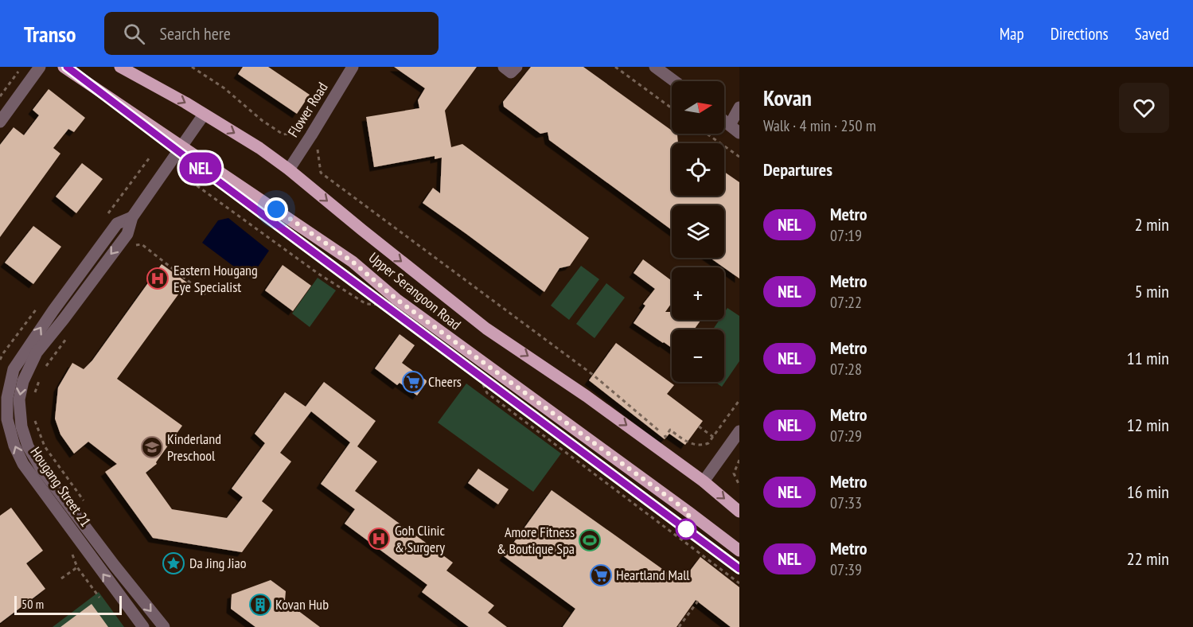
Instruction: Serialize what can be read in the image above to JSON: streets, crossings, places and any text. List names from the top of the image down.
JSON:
{
  "streets": {
    "main road": ["Upper Serangoon Road"],
    "street": ["Flower Road", "Hougang Street 21"]
  },
  "crossings": [
    ["Flower Road", "Upper Serangoon Road"],
    ["Upper Serangoon Road", "Hougang Street 21"]
  ],
  "places": {
    "hospital": ["Eastern Hougang Eye Specialist", "Goh Clinic & Surgery"],
    "supermarket": ["Cheers", "Heartland Mall"],
    "school or university": ["Kinderland Preschool"],
    "sports": ["Amore Fitness & Boutique Spa"],
    "place": ["Da Jing Jiao"],
    "building": ["Kovan Hub"]
  },
  "lines": ["metro line NEL"],
  "scale_bar": "50 m",
  "north": "right",
  "page": {
    "header": "Transo",
    "search": "Search here",
    "nav": ["Map", "Directions", "Saved"],
    "on_map": "NEL",
    "heading": [
      ["Kovan", "Walk · 4 min · 250 m"],
      "Departures"
    ],
    "map_buttons": ["+", "−"],
    "list": [
      {
        "mark": "NEL",
        "name": "Metro",
        "note": "07:19",
        "value": "2 min"
      },
      {
        "mark": "NEL",
        "name": "Metro",
        "note": "07:22",
        "value": "5 min"
      },
      {
        "mark": "NEL",
        "name": "Metro",
        "note": "07:28",
        "value": "11 min"
      },
      {
        "mark": "NEL",
        "name": "Metro",
        "note": "07:29",
        "value": "12 min"
      },
      {
        "mark": "NEL",
        "name": "Metro",
        "note": "07:33",
        "value": "16 min"
      },
      {
        "mark": "NEL",
        "name": "Metro",
        "note": "07:39",
        "value": "22 min"
      }
    ],
    "scale": "50 m"
  }
}
